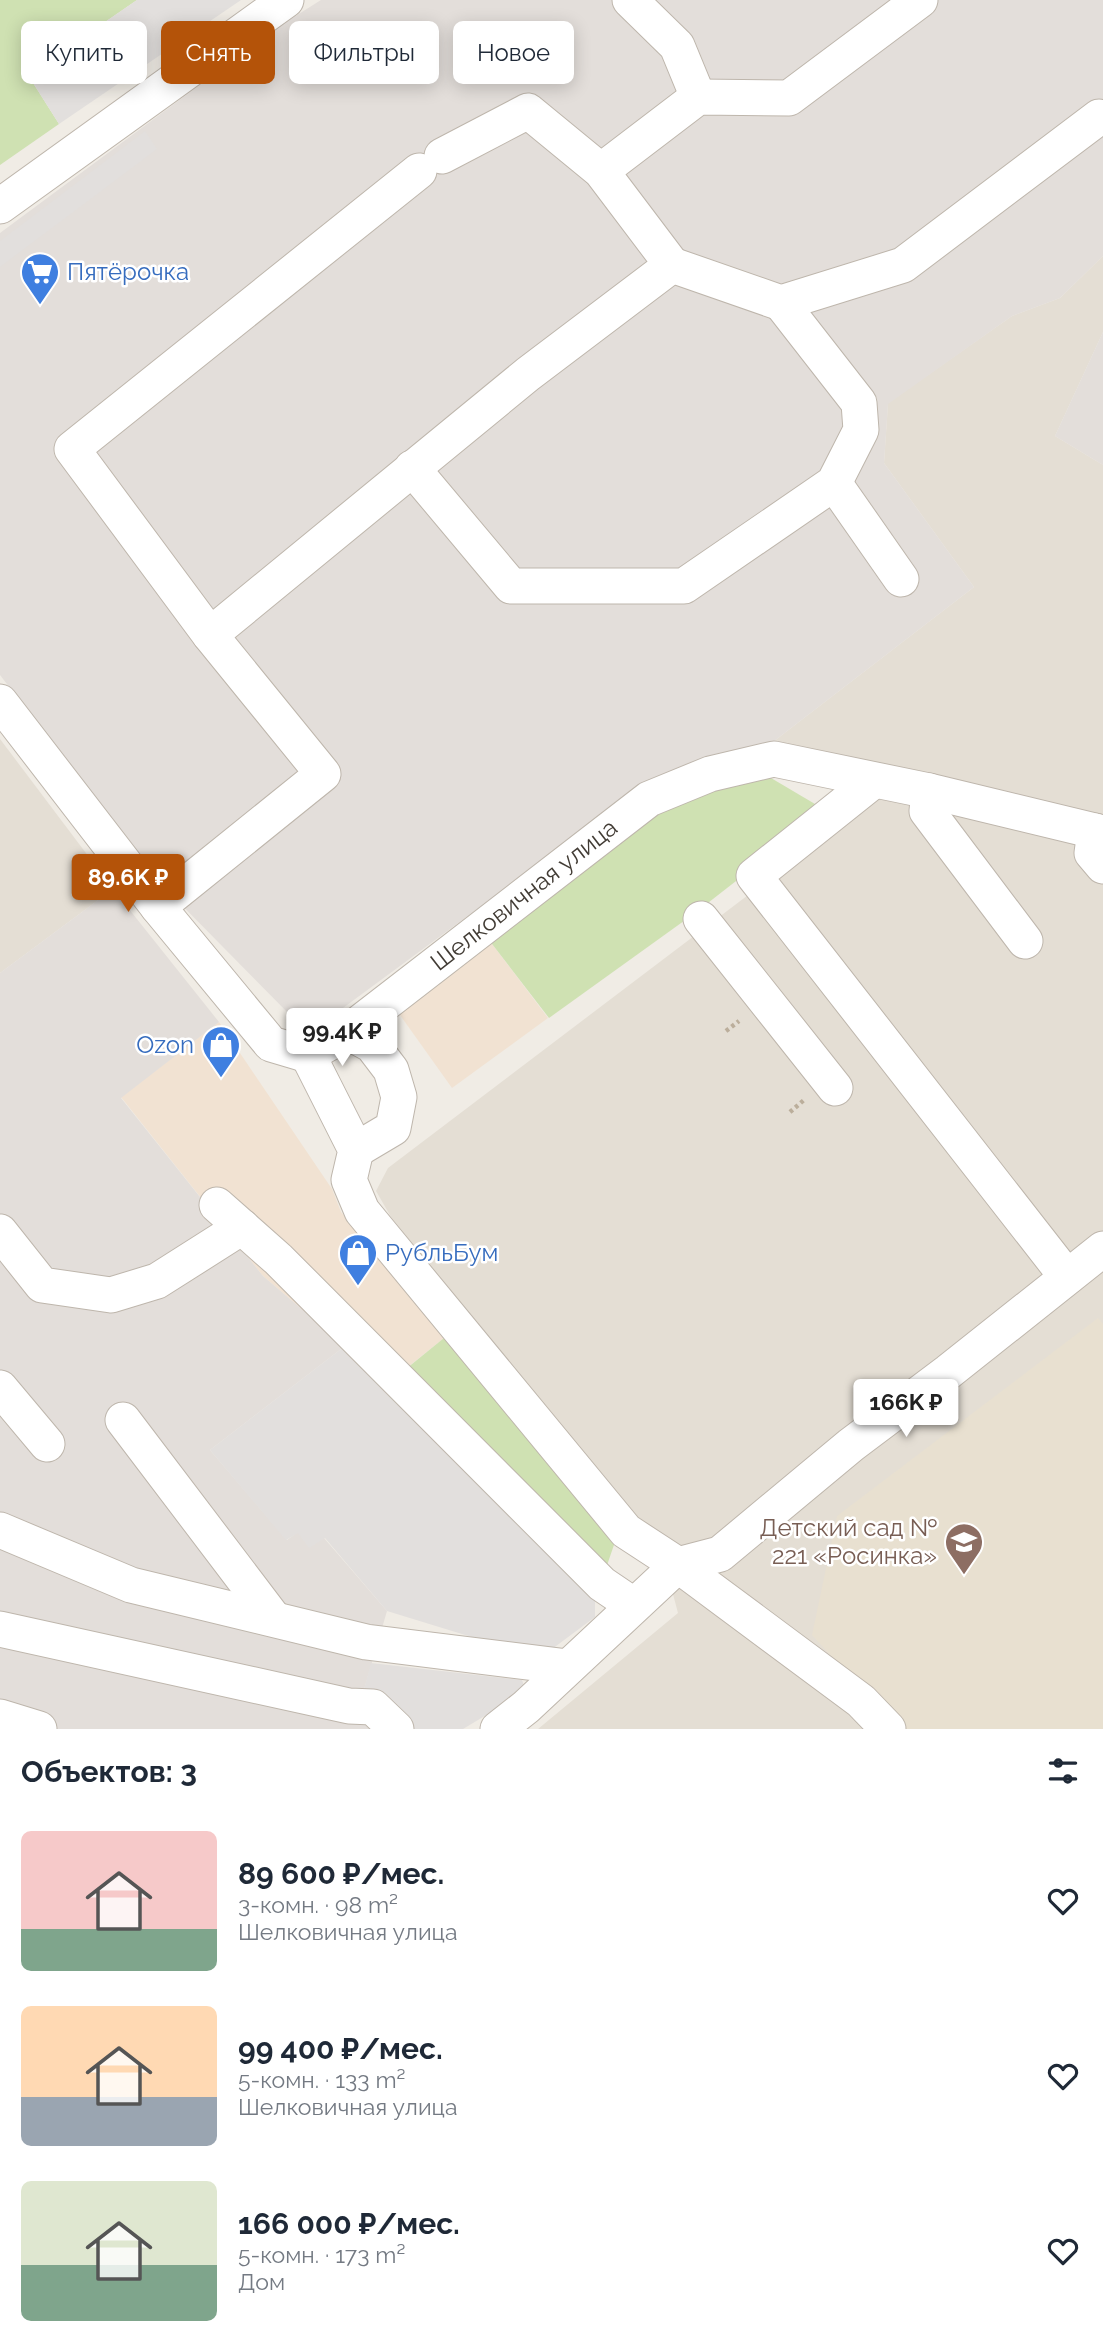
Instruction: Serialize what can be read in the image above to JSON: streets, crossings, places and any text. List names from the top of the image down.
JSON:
{
  "streets": {
    "street": ["Шелковичная улица"]
  },
  "places": {
    "supermarket": ["Пятёрочка"],
    "shop": ["Ozon", "РубльБум"],
    "school or university": ["Детский сад № 221 «Росинка»"]
  },
  "page": {
    "chip": [
      "Купить",
      "Снять",
      "Фильтры",
      "Новое"
    ],
    "price": ["89.6K ₽", "99.4K ₽", "166K ₽"],
    "heading": "Объектов: 3",
    "list": [
      {
        "name": "89 600 ₽/мес.",
        "note": "3-комн. · 98 m² · Шелковичная улица"
      },
      {
        "name": "99 400 ₽/мес.",
        "note": "5-комн. · 133 m² · Шелковичная улица"
      },
      {
        "name": "166 000 ₽/мес.",
        "note": "5-комн. · 173 m² · Дом"
      }
    ]
  }
}
